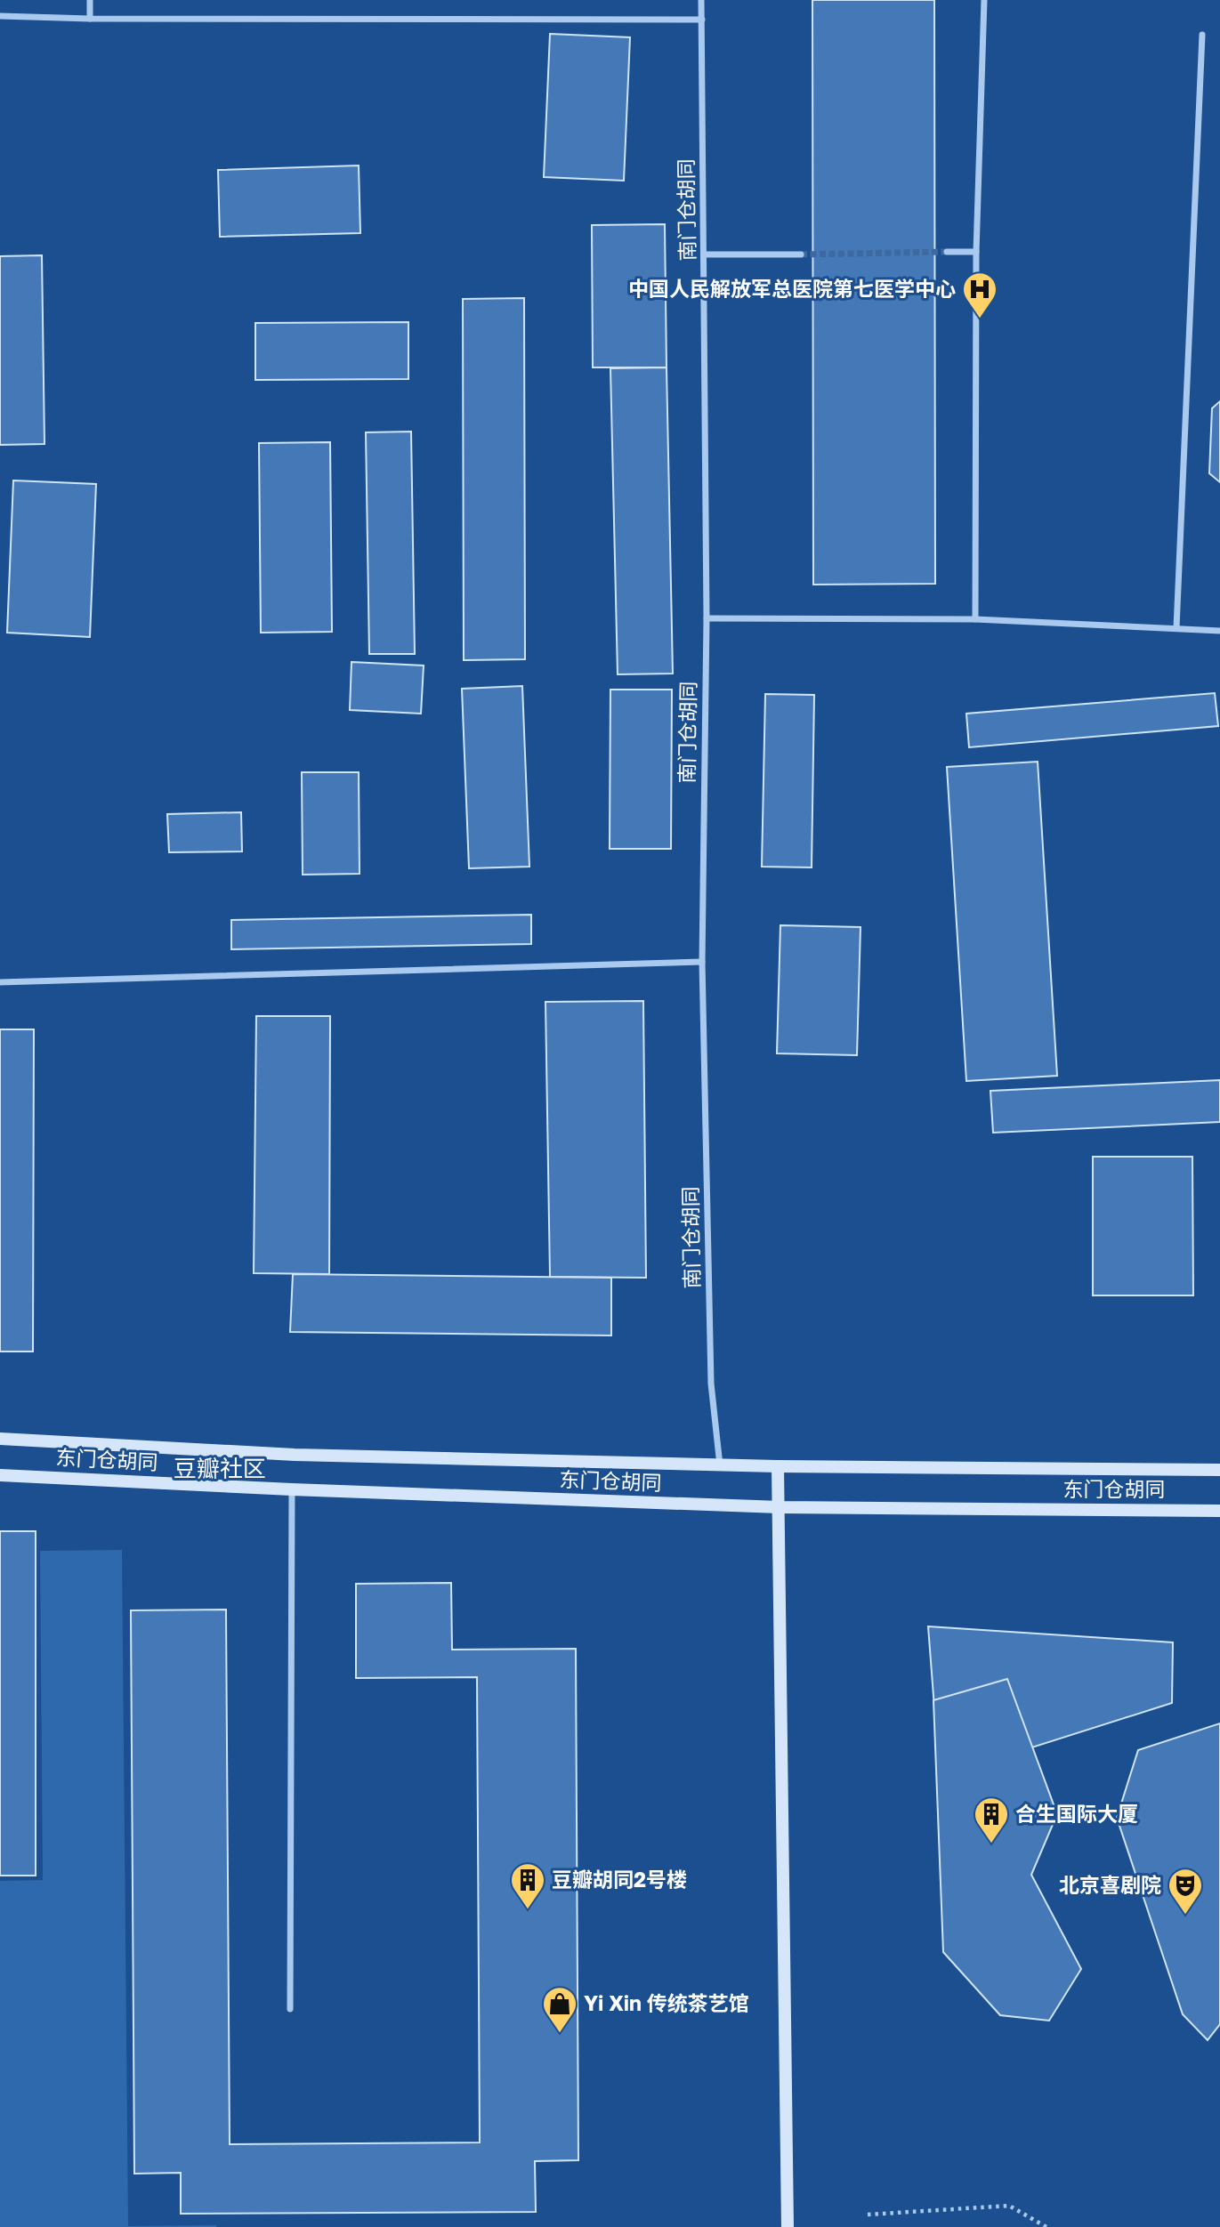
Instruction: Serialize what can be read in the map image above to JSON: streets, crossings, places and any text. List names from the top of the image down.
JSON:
{
  "streets": {
    "street": ["南门仓胡同", "东门仓胡同"]
  },
  "crossings": [
    ["南门仓胡同", "东门仓胡同"]
  ],
  "districts": ["豆瓣社区"],
  "places": {
    "hospital": ["中国人民解放军总医院第七医学中心"],
    "building": ["合生国际大厦", "豆瓣胡同2号楼"],
    "theatre": ["北京喜剧院"],
    "shop": ["Yi Xin 传统茶艺馆"]
  }
}
